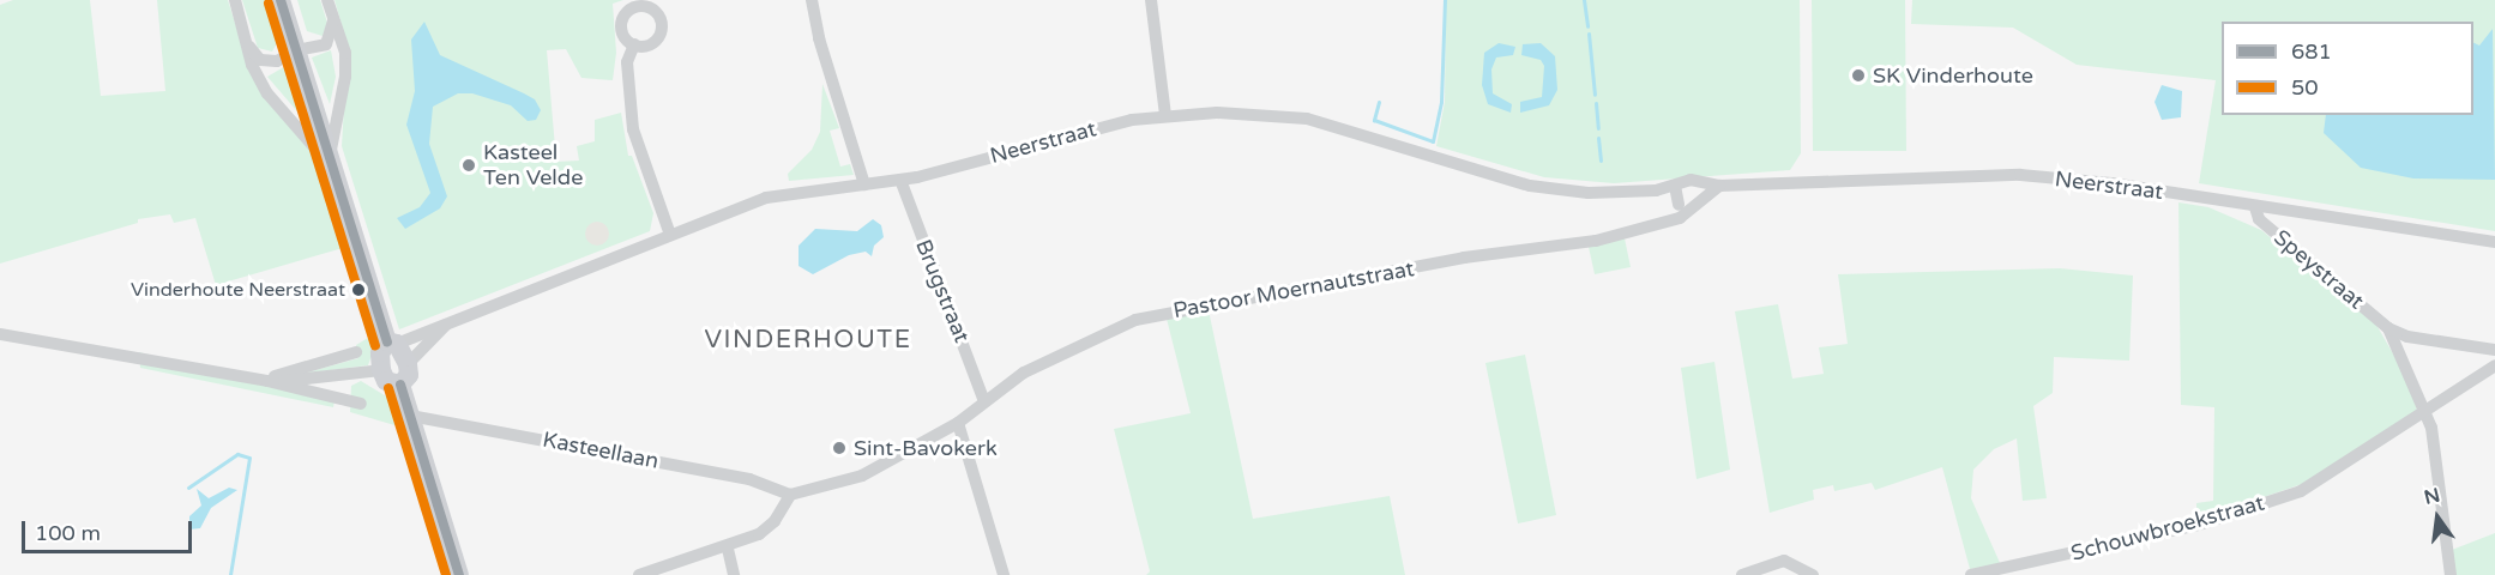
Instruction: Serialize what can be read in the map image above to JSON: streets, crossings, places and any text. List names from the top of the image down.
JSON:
{
  "streets": {
    "street": [
      "Neerstraat",
      "Speystraat",
      "Pastoor Moernautstraat",
      "Brugstraat",
      "Kasteellaan",
      "Schouwbroekstraat"
    ]
  },
  "crossings": [
    ["Neerstraat", "Speystraat"],
    ["Neerstraat", "Pastoor Moernautstraat"],
    ["Neerstraat", "Brugstraat"],
    ["Speystraat", "Schouwbroekstraat"],
    ["Pastoor Moernautstraat", "Brugstraat"],
    ["Pastoor Moernautstraat", "Kasteellaan"]
  ],
  "districts": ["VINDERHOUTE"],
  "places": [
    "SK Vinderhoute",
    "Kasteel Ten Velde",
    "Vinderhoute Neerstraat",
    "Sint-Bavokerk"
  ],
  "lines": ["transit line 681", "transit line 50"],
  "legend": ["681", "50"],
  "scale_bar": "100 m",
  "north": "top"
}
